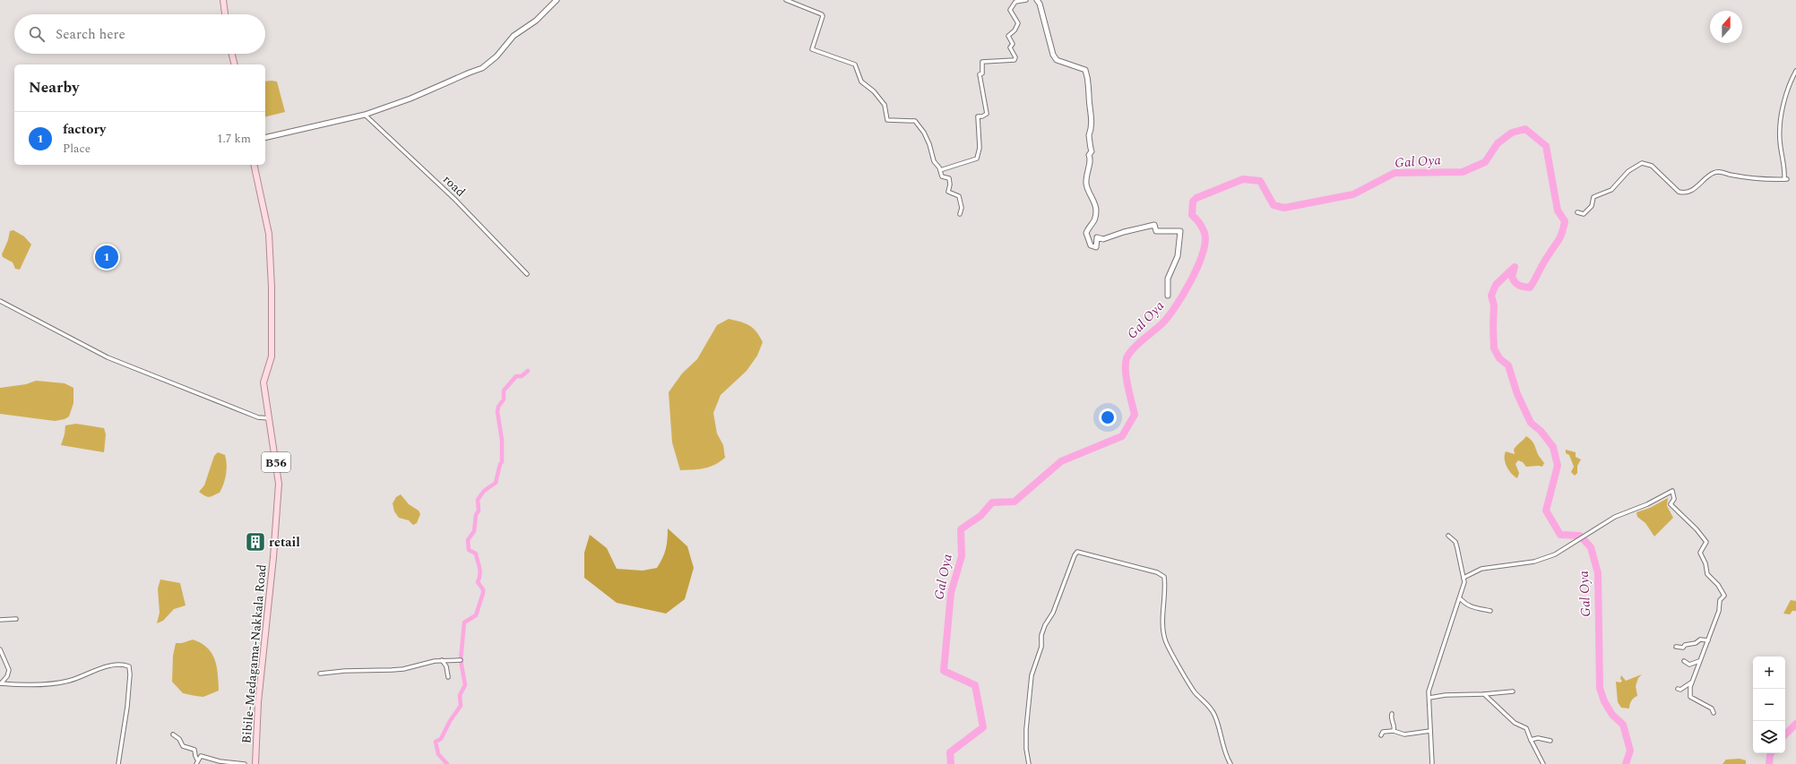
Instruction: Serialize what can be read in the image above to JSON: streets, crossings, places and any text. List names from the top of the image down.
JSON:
{
  "streets": {
    "main road": ["B56", "Bibile-Medagama-Nakkala Road"],
    "street": ["road"]
  },
  "water": ["Gal Oya"],
  "places": {
    "building": ["retail"]
  },
  "north": "top",
  "page": {
    "search": "Search here",
    "heading": "Nearby",
    "list": [
      {
        "mark": "1",
        "name": "factory",
        "note": "Place",
        "value": "1.7 km"
      }
    ],
    "pins": "1",
    "map_buttons": ["+", "−"]
  }
}
